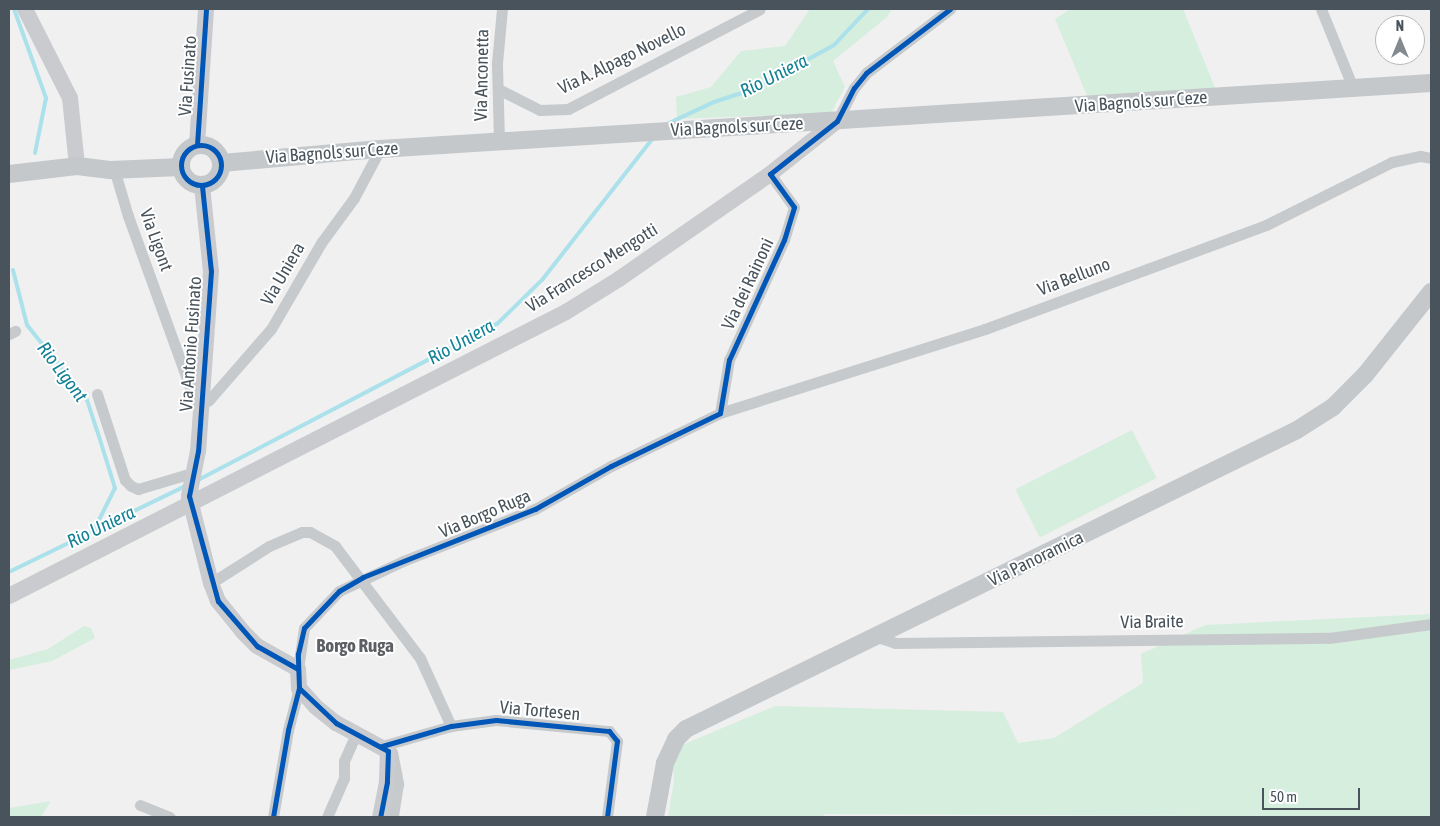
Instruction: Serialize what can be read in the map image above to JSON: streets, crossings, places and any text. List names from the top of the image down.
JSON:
{
  "streets": {
    "main road": ["Via Bagnols sur Ceze", "Via Panoramica"],
    "street": [
      "Via A. Alpago Novello",
      "Via Anconetta",
      "Via Fusinato",
      "Via Ligont",
      "Via Francesco Mengotti",
      "Via Uniera",
      "Via Belluno",
      "Via dei Rainoni",
      "Via Antonio Fusinato",
      "Via Borgo Ruga",
      "Via Braite",
      "Via Tortesen"
    ]
  },
  "crossings": [
    ["Via A. Alpago Novello", "Via Anconetta"],
    ["Via Anconetta", "Via Bagnols sur Ceze"],
    ["Via Fusinato", "Via Bagnols sur Ceze"],
    ["Via Fusinato", "Via Antonio Fusinato"],
    ["Via Bagnols sur Ceze", "Via Francesco Mengotti"],
    ["Via Bagnols sur Ceze", "Via Uniera"],
    ["Via Bagnols sur Ceze", "Via Antonio Fusinato"],
    ["Via Ligont", "Via Uniera"],
    ["Via Ligont", "Via Antonio Fusinato"],
    ["Via Francesco Mengotti", "Via dei Rainoni"],
    ["Via Francesco Mengotti", "Via Antonio Fusinato"],
    ["Via Uniera", "Via Antonio Fusinato"],
    ["Via Belluno", "Via dei Rainoni"],
    ["Via Belluno", "Via Borgo Ruga"],
    ["Via dei Rainoni", "Via Borgo Ruga"],
    ["Via Panoramica", "Via Braite"]
  ],
  "districts": ["Borgo Ruga"],
  "water": ["Rio Uniera", "Rio Ligont"],
  "scale_bar": "50 m",
  "north": "top"
}
